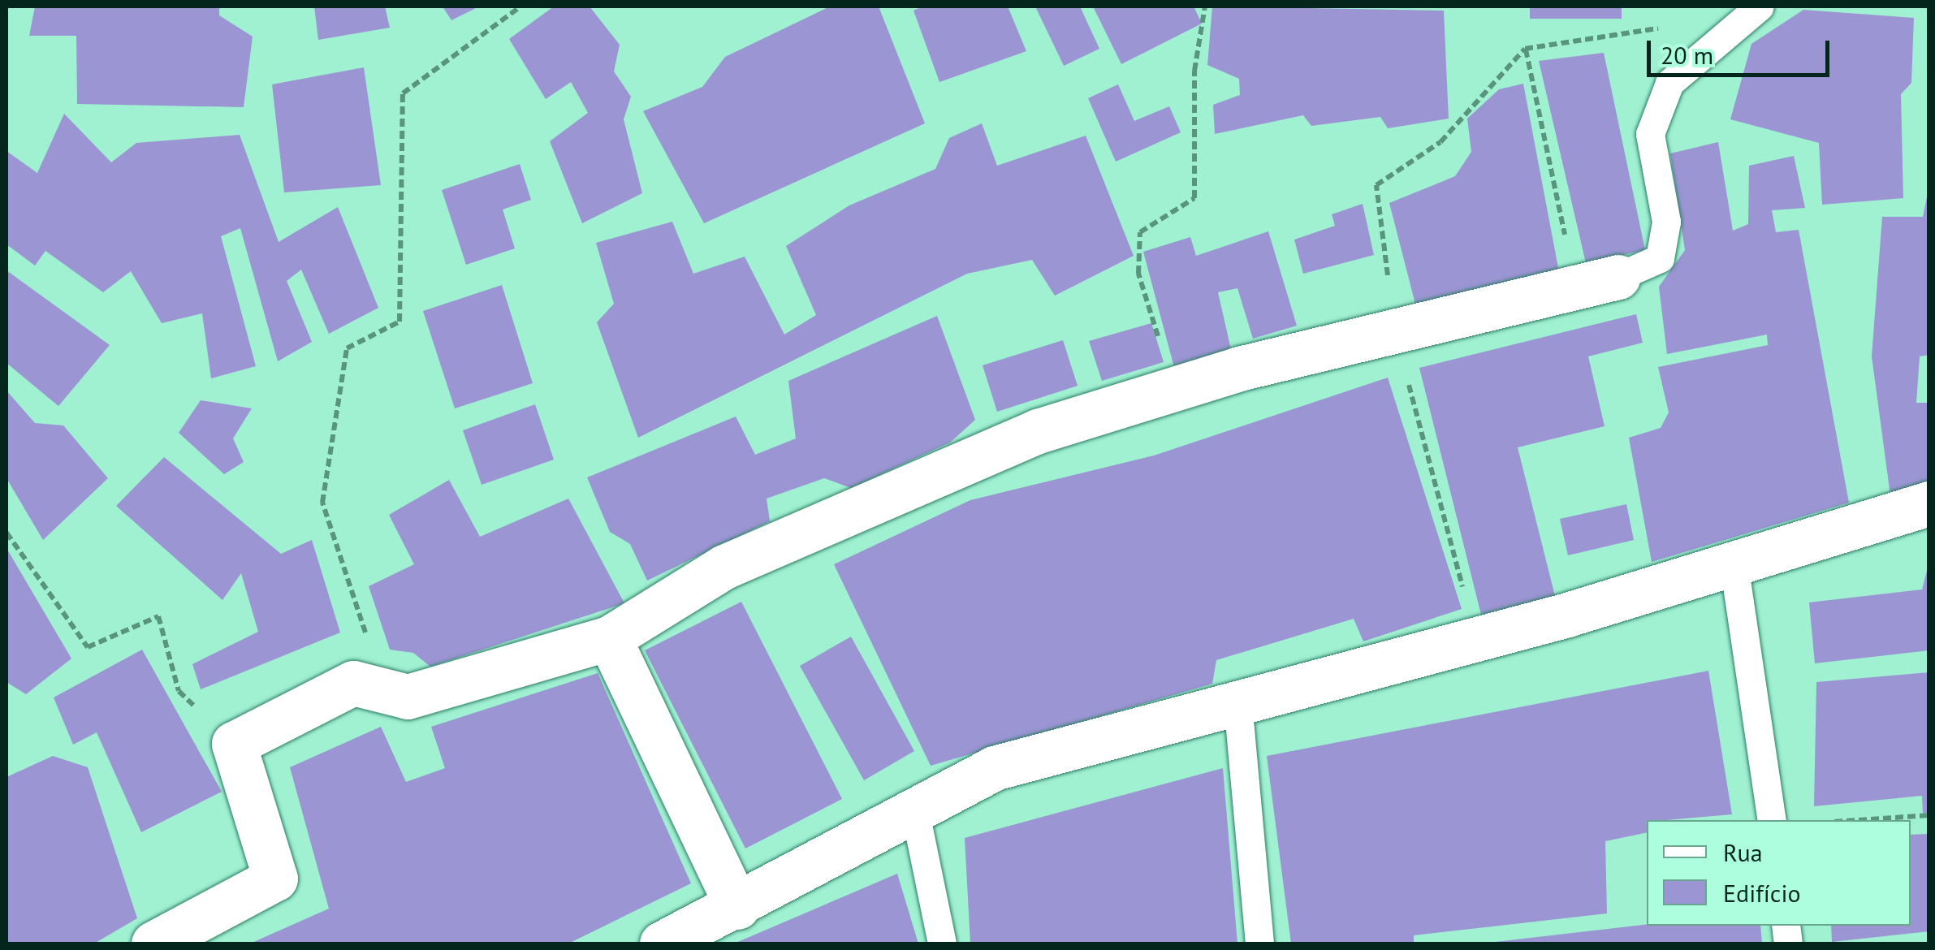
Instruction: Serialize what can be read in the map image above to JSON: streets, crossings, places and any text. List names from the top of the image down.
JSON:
{
  "legend": ["Rua", "Edifício"],
  "scale_bar": "20 m"
}
